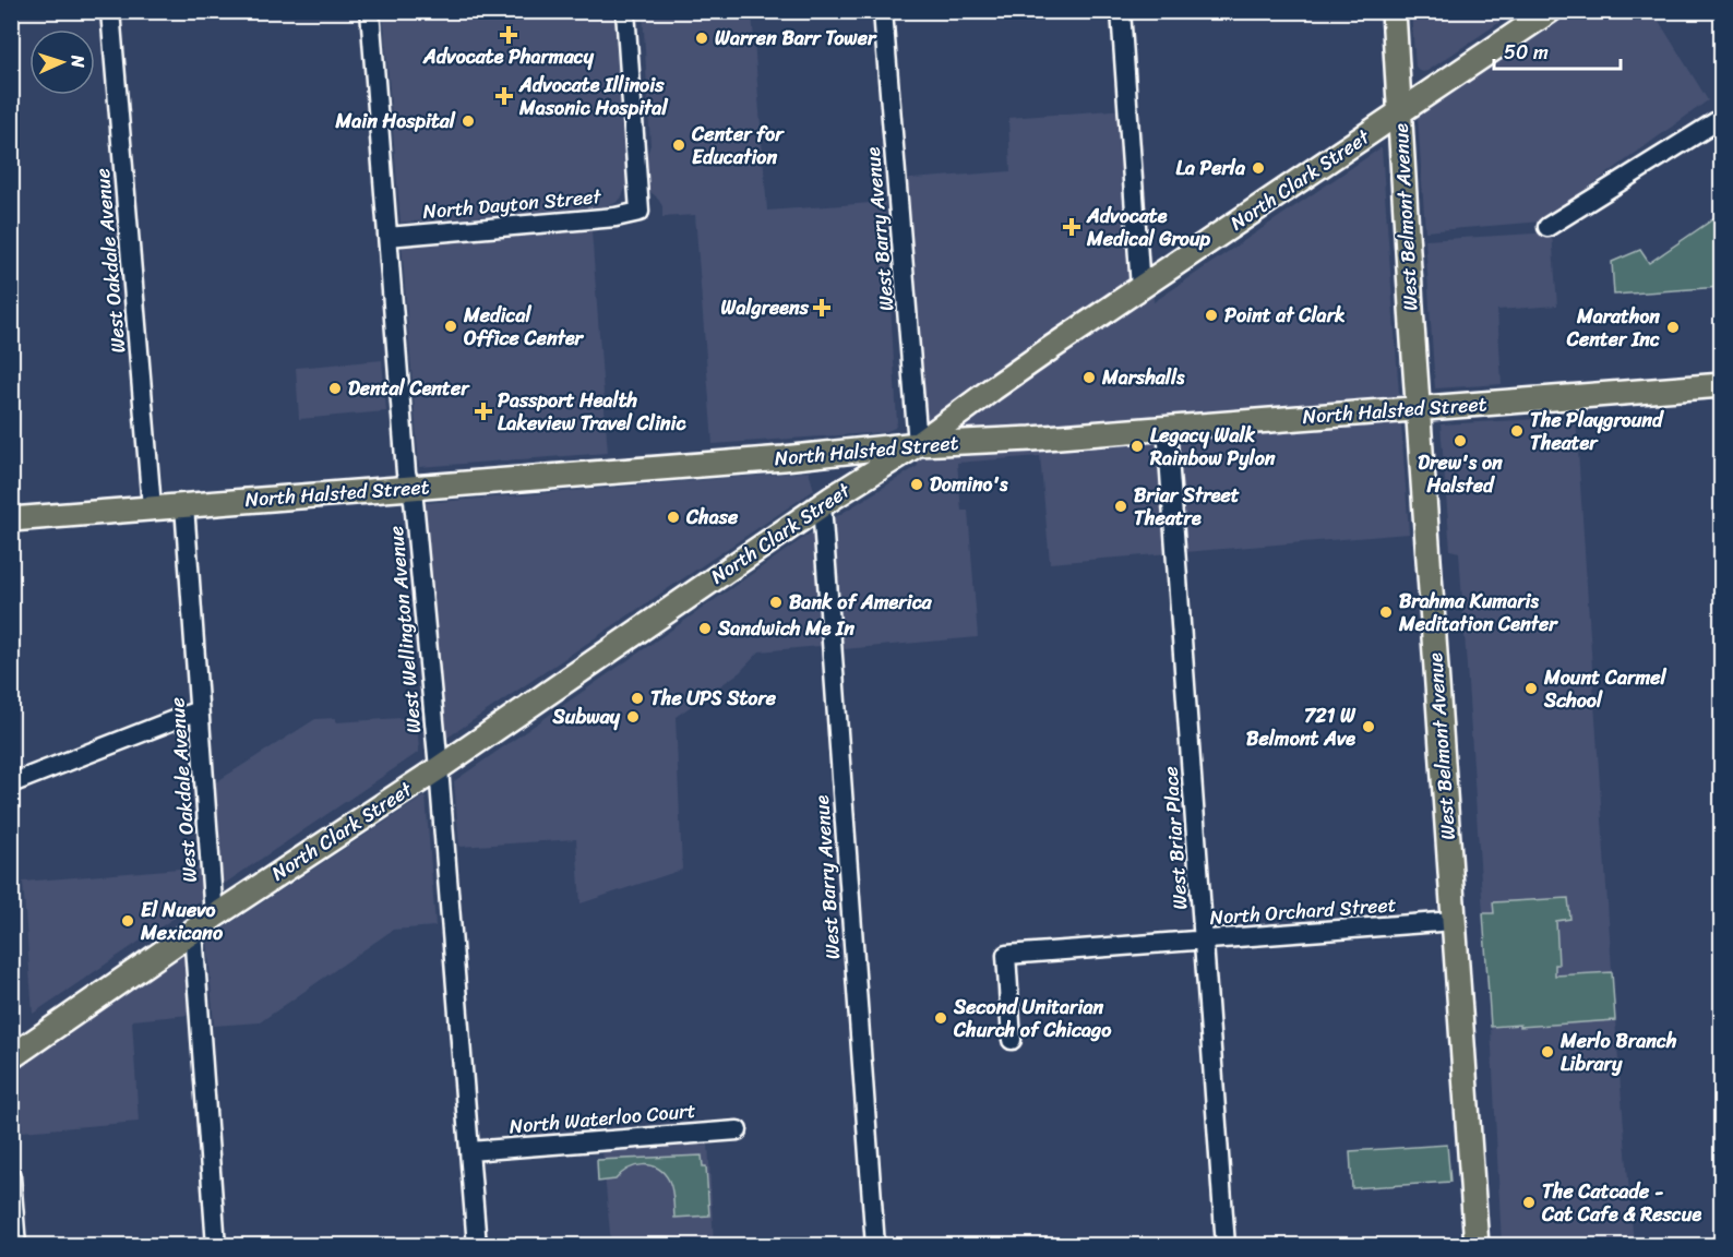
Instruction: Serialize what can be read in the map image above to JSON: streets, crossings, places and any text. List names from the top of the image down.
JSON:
{
  "streets": {
    "main road": ["North Clark Street", "West Belmont Avenue", "North Halsted Street"],
    "street": [
      "North Dayton Street",
      "West Barry Avenue",
      "West Oakdale Avenue",
      "West Wellington Avenue",
      "West Briar Place",
      "North Orchard Street",
      "North Waterloo Court"
    ]
  },
  "crossings": [
    ["North Clark Street", "West Belmont Avenue"],
    ["North Clark Street", "West Barry Avenue"],
    ["North Clark Street", "West Oakdale Avenue"],
    ["North Clark Street", "North Halsted Street"],
    ["North Clark Street", "West Wellington Avenue"],
    ["North Dayton Street", "West Wellington Avenue"],
    ["West Belmont Avenue", "North Halsted Street"],
    ["West Belmont Avenue", "North Orchard Street"],
    ["West Barry Avenue", "North Halsted Street"],
    ["West Oakdale Avenue", "North Halsted Street"],
    ["North Halsted Street", "West Wellington Avenue"],
    ["North Halsted Street", "West Briar Place"],
    ["West Wellington Avenue", "North Waterloo Court"],
    ["West Briar Place", "North Orchard Street"]
  ],
  "places": {
    "health": [
      "Advocate Pharmacy",
      "Advocate Illinois Masonic Hospital",
      "Advocate Medical Group",
      "Walgreens",
      "Passport Health Lakeview Travel Clinic"
    ],
    "other": [
      "Warren Barr Tower",
      "Main Hospital",
      "Center for Education",
      "La Perla",
      "Point at Clark",
      "Medical Office Center",
      "Marathon Center Inc",
      "Marshalls",
      "Dental Center",
      "The Playground Theater",
      "Drew's on Halsted",
      "Legacy Walk Rainbow Pylon",
      "Domino's",
      "Briar Street Theatre",
      "Chase",
      "Bank of America",
      "Brahma Kumaris Meditation Center",
      "Sandwich Me In",
      "Mount Carmel School",
      "The UPS Store",
      "Subway",
      "721 W Belmont Ave",
      "El Nuevo Mexicano",
      "Second Unitarian Church of Chicago",
      "Merlo Branch Library",
      "The Catcade - Cat Cafe & Rescue"
    ]
  },
  "scale_bar": "50 m",
  "north": "right"
}
